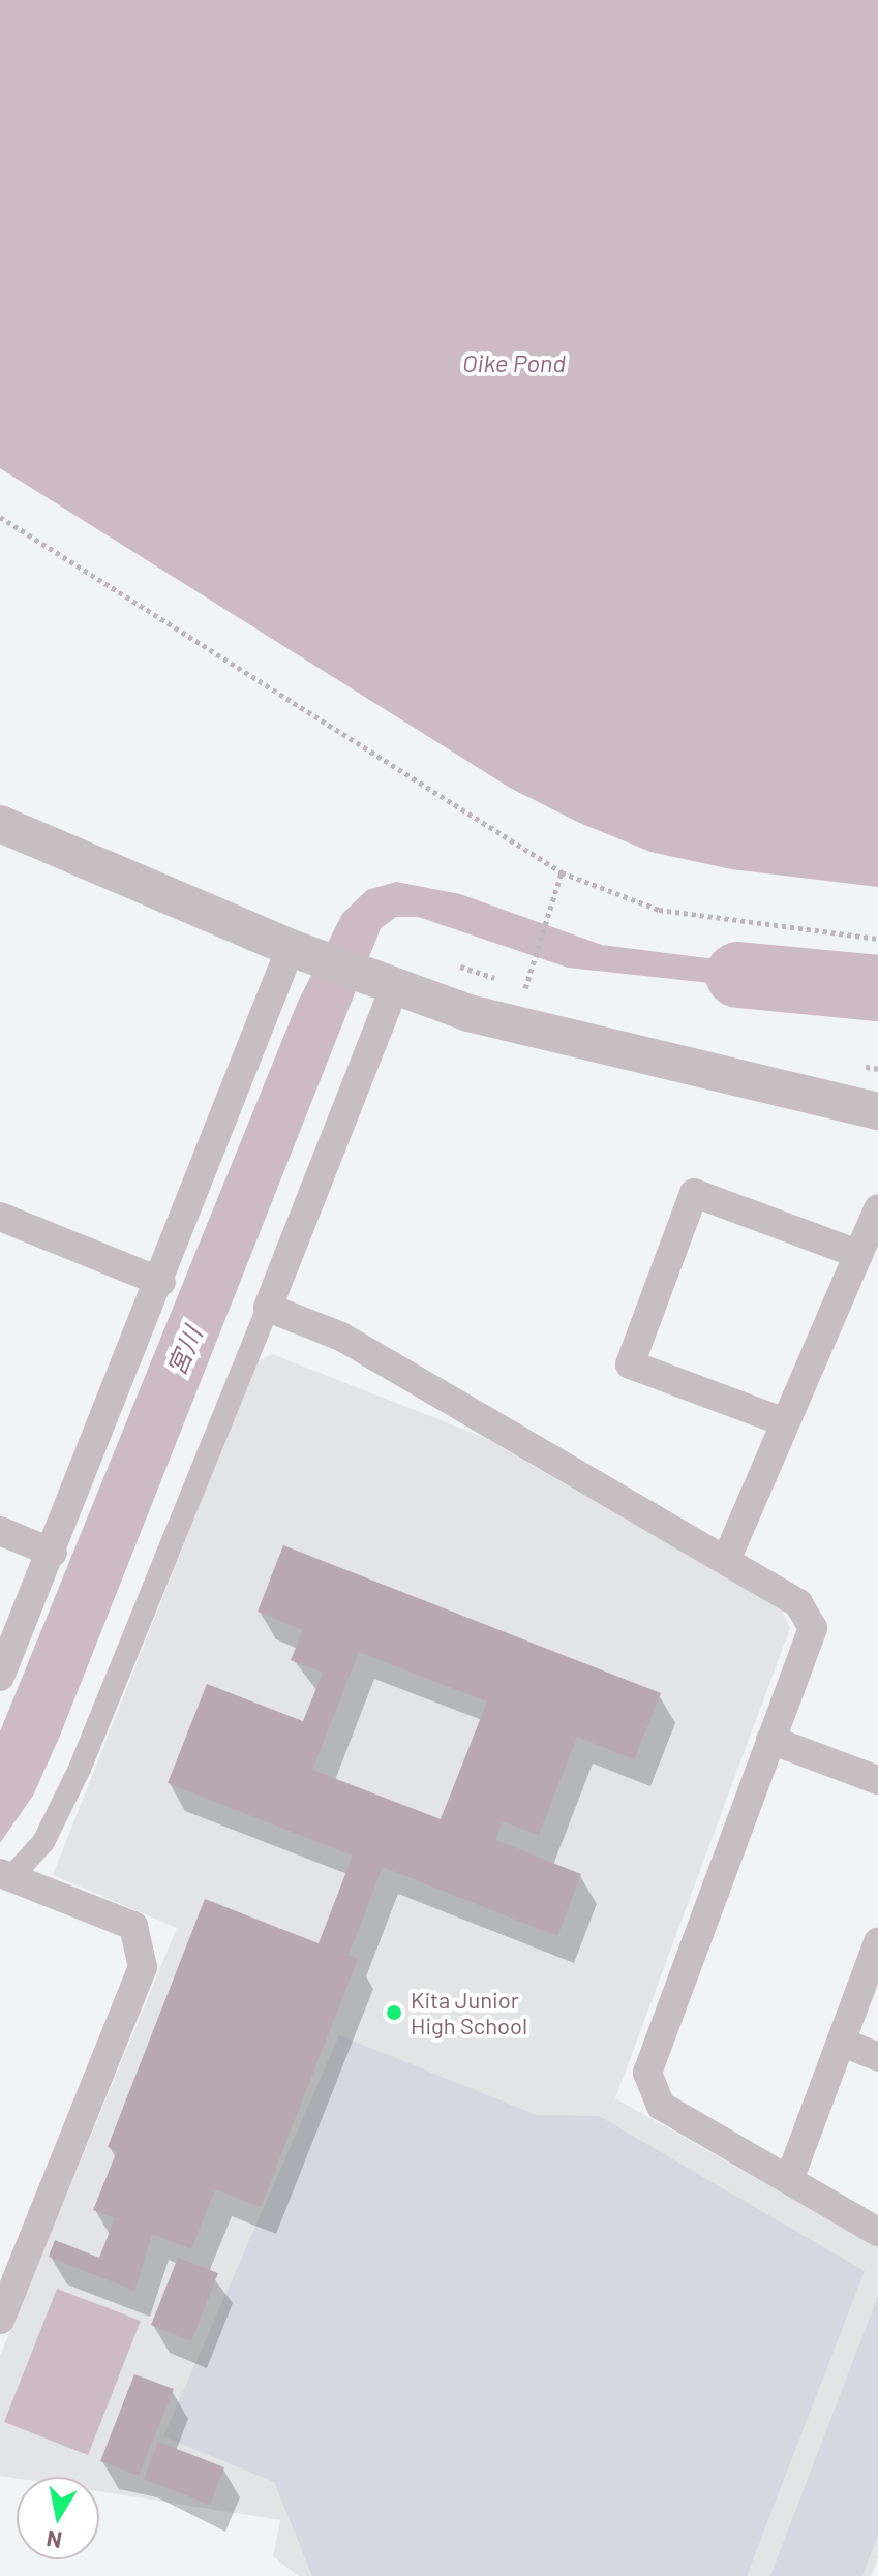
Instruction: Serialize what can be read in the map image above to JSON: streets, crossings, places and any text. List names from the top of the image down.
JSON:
{
  "water": ["Oike Pond", "宮川"],
  "places": ["Kita Junior High School"],
  "north": "bottom"
}
